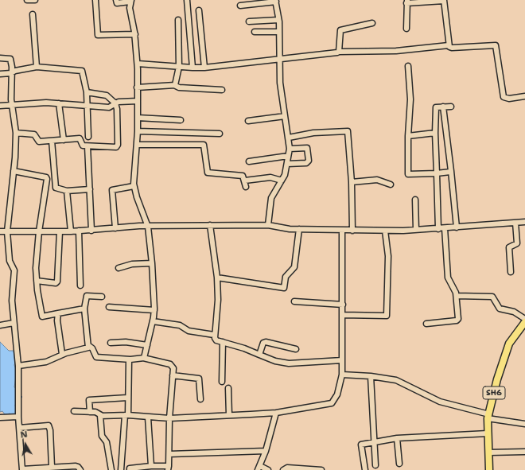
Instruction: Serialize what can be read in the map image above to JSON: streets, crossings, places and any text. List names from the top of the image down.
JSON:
{
  "streets": {
    "main road": ["SH6"]
  },
  "north": "top"
}
